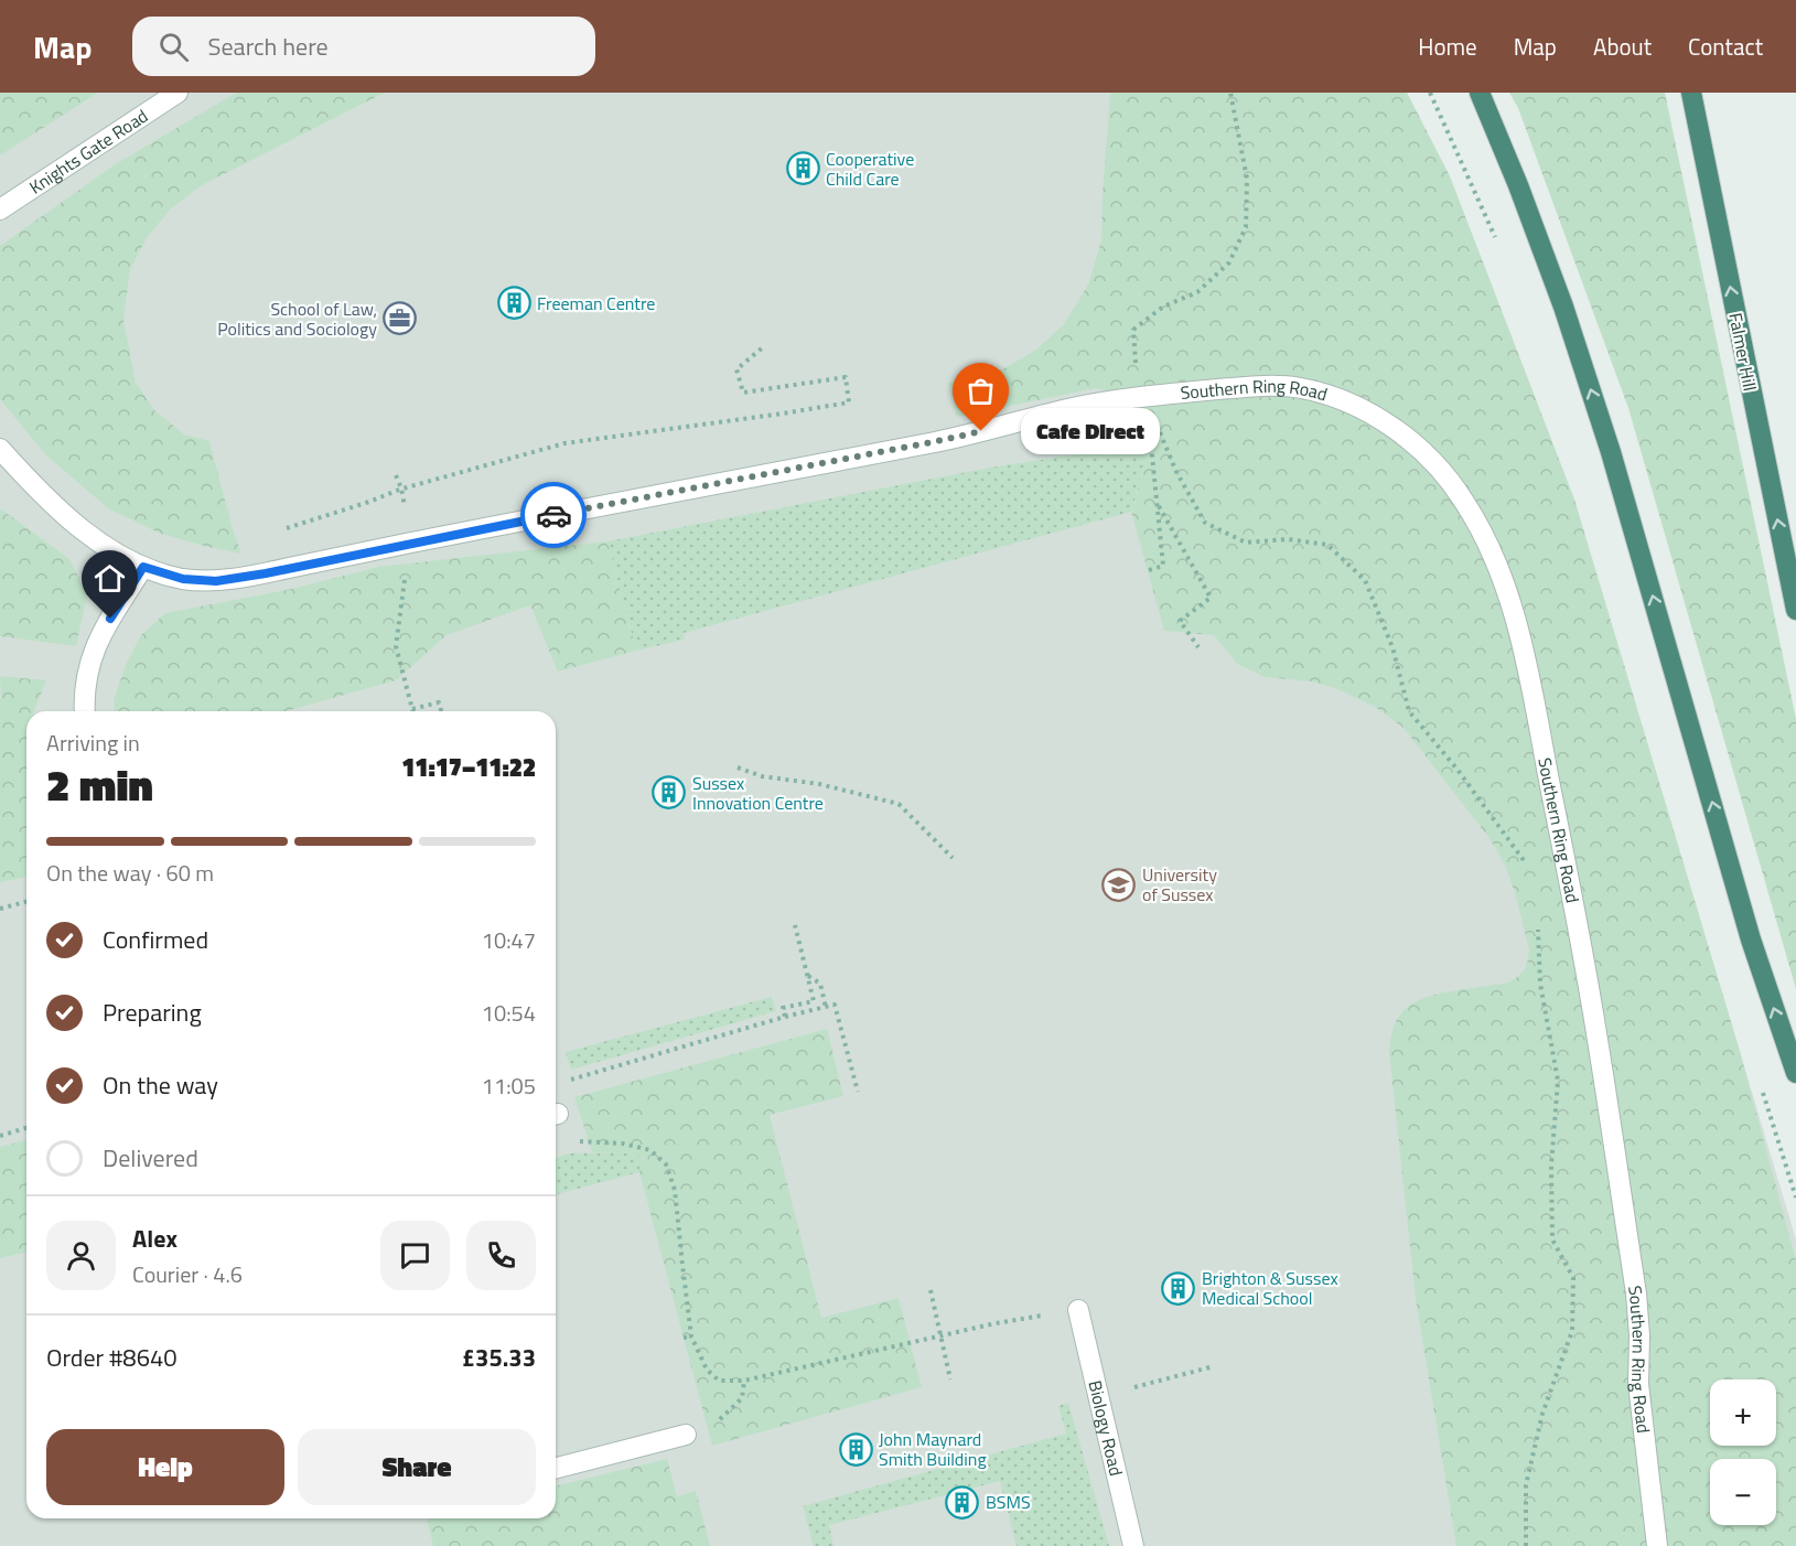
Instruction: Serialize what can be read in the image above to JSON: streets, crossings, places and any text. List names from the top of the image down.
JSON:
{
  "streets": {
    "highway": ["Falmer Hill"],
    "street": ["Knights Gate Road", "Southern Ring Road", "Biology Road"]
  },
  "places": {
    "building": [
      "Cooperative Child Care",
      "Freeman Centre",
      "Sussex Innovation Centre",
      "Brighton & Sussex Medical School",
      "John Maynard Smith Building",
      "BSMS"
    ],
    "office": ["School of Law, Politics and Sociology"],
    "other": ["Cafe Direct"],
    "school or university": ["University of Sussex"]
  },
  "page": {
    "header": "Map",
    "search": "Search here",
    "nav": [
      "Home",
      "Map",
      "About",
      "Contact"
    ],
    "bubble": "Cafe Direct",
    "heading": ["2 min", "Arriving in", "11:17–11:22"],
    "panel": [
      "Alex",
      "Courier · 4.6",
      "Order #8640",
      "£35.33"
    ],
    "bar": "On the way · 60 m",
    "list": [
      ["Confirmed", "10:47"],
      ["Preparing", "10:54"],
      ["On the way", "11:05"],
      "Delivered"
    ],
    "map_buttons": ["+", "−"],
    "buttons": ["Help", "Share"]
  }
}
